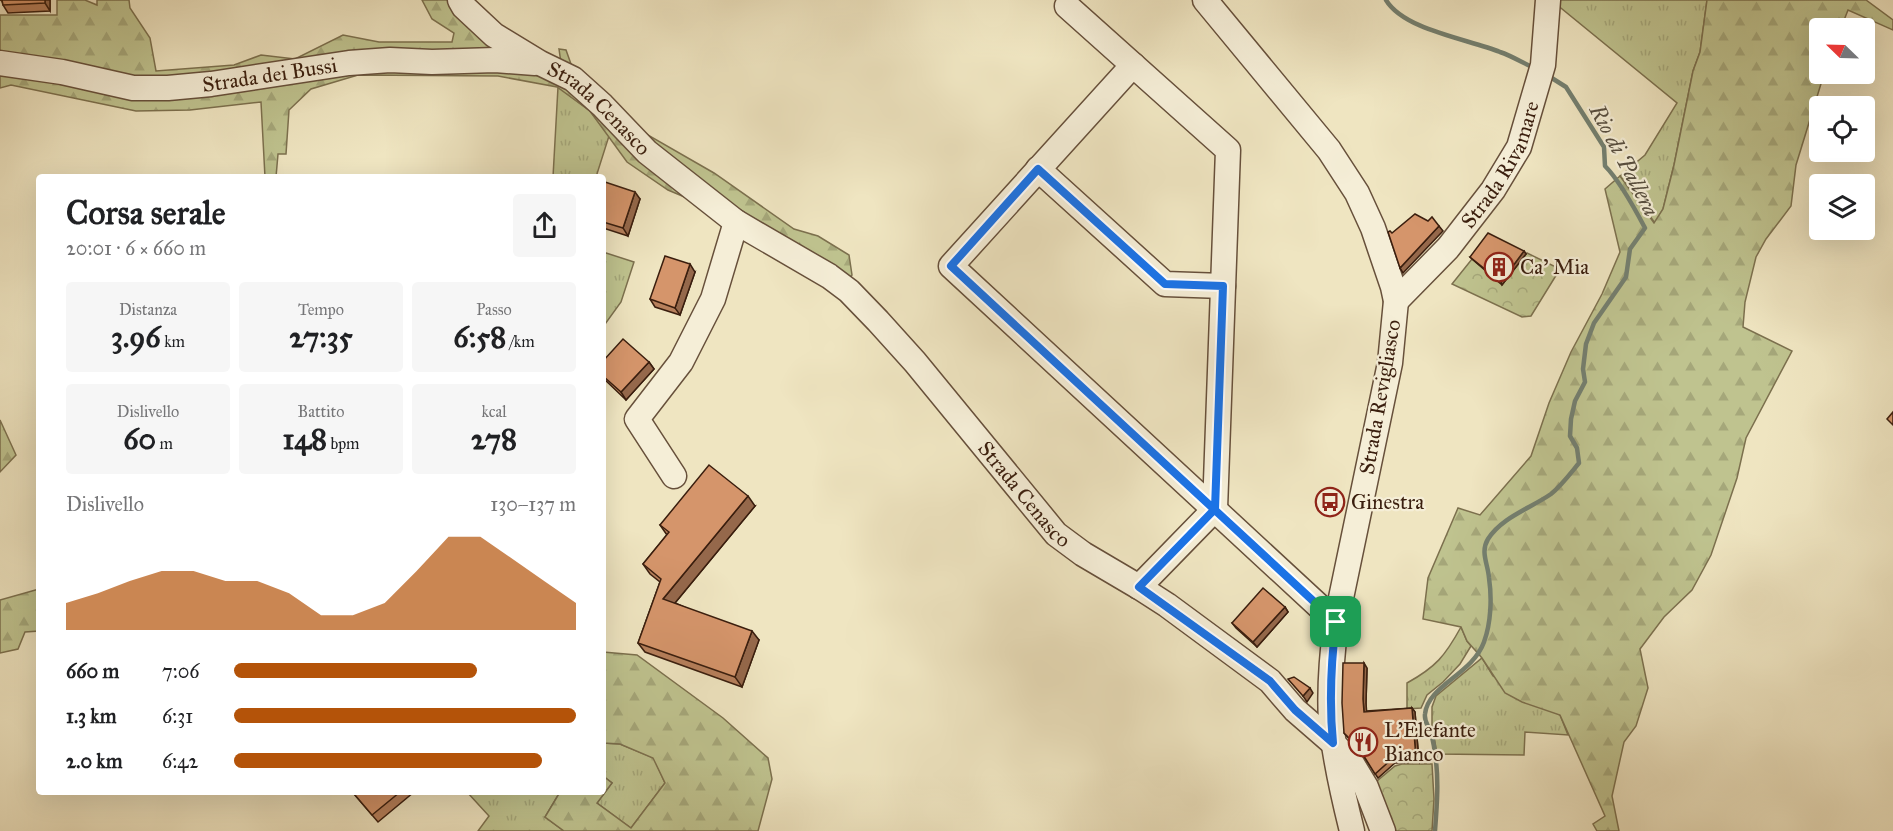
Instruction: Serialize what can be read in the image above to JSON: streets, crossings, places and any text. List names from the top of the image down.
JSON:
{
  "streets": {
    "street": [
      "Strada dei Bussi",
      "Strada Cenasco",
      "Strada Rivamare",
      "Strada Revigliasco"
    ]
  },
  "crossings": [
    ["Strada dei Bussi", "Strada Cenasco"],
    ["Strada Cenasco", "Strada Revigliasco"],
    ["Strada Rivamare", "Strada Revigliasco"]
  ],
  "water": ["Rio di Pallera"],
  "places": {
    "building": ["Ca' Mia"],
    "bus stop": ["Ginestra"],
    "restaurant": ["L'Elefante Bianco"]
  },
  "north": "top left",
  "page": {
    "heading": ["Corsa serale", "20:01 · 6 × 660 m"],
    "stats": [
      ["Distanza", "3.96 km"],
      ["Tempo", "27:35"],
      ["Passo", "6:58 /km"],
      ["Dislivello", "60 m"],
      ["Battito", "148 bpm"],
      ["kcal", "278"]
    ],
    "chart": ["Dislivello", "130–137 m"],
    "list": [
      {
        "name": "660 m",
        "note": "7:06"
      },
      {
        "name": "1.3 km",
        "note": "6:31"
      },
      {
        "name": "2.0 km",
        "note": "6:42"
      }
    ]
  }
}
